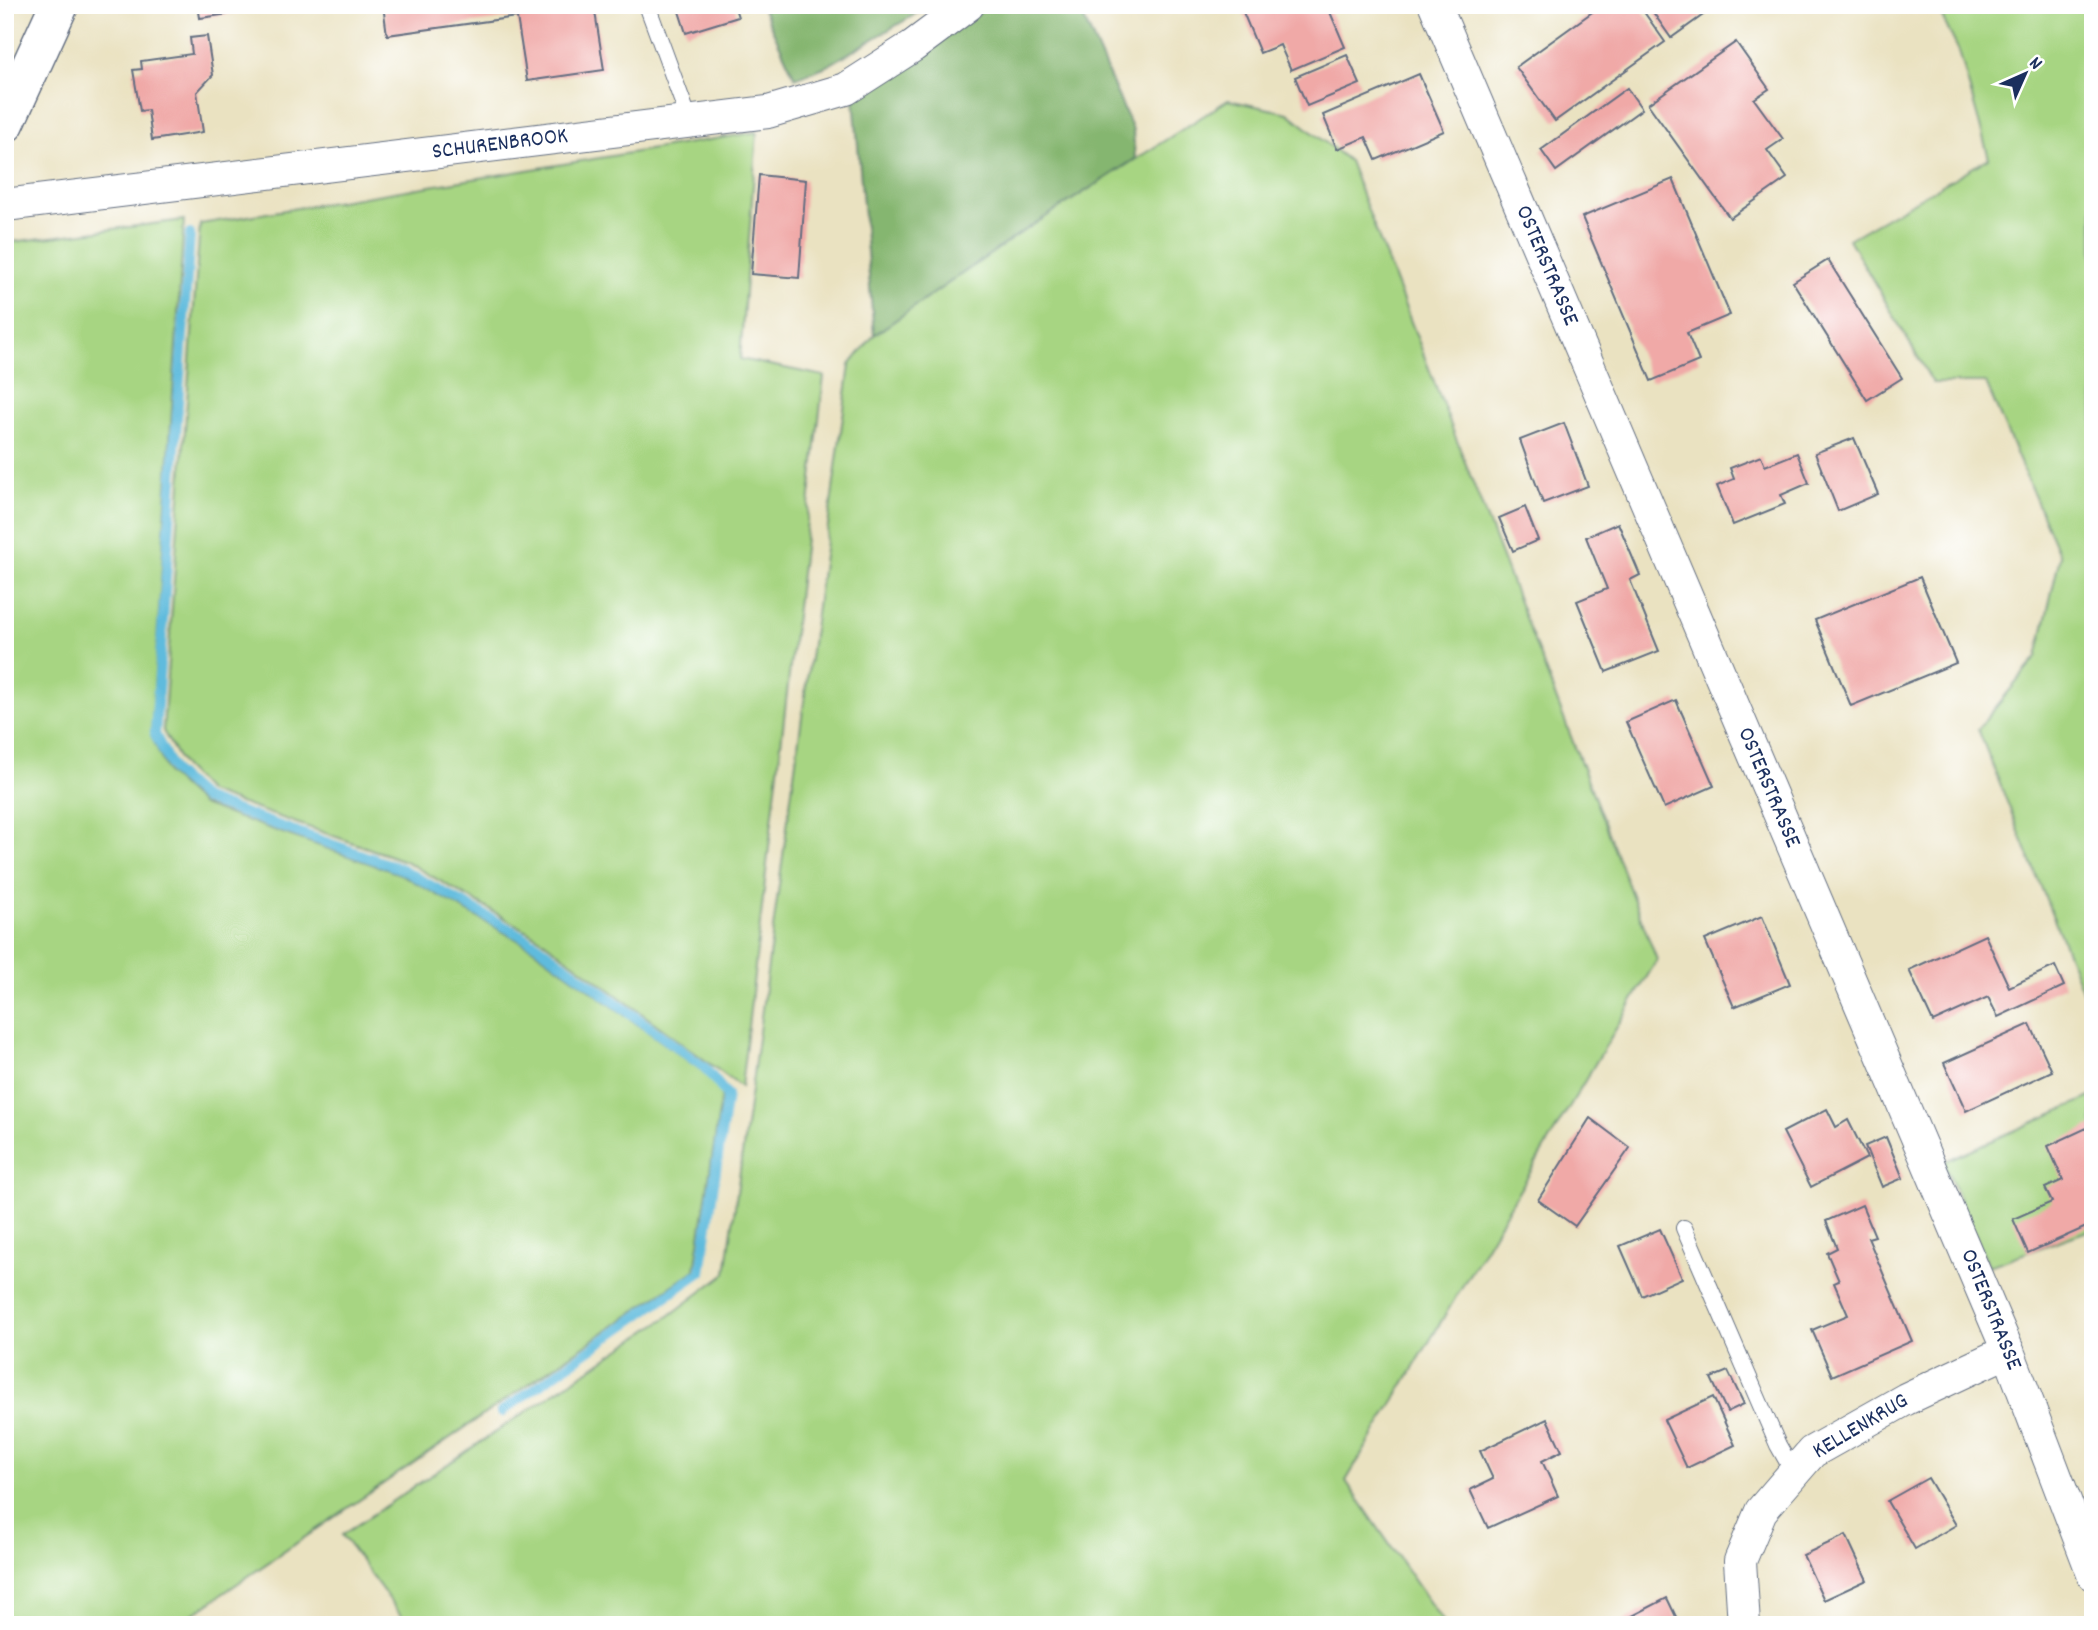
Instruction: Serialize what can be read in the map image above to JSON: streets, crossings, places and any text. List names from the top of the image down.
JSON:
{
  "streets": {
    "street": ["SCHURENBROOK", "OSTERSTRASSE", "KELLENKRUG"]
  },
  "crossings": [
    ["OSTERSTRASSE", "KELLENKRUG"]
  ],
  "north": "top right"
}
